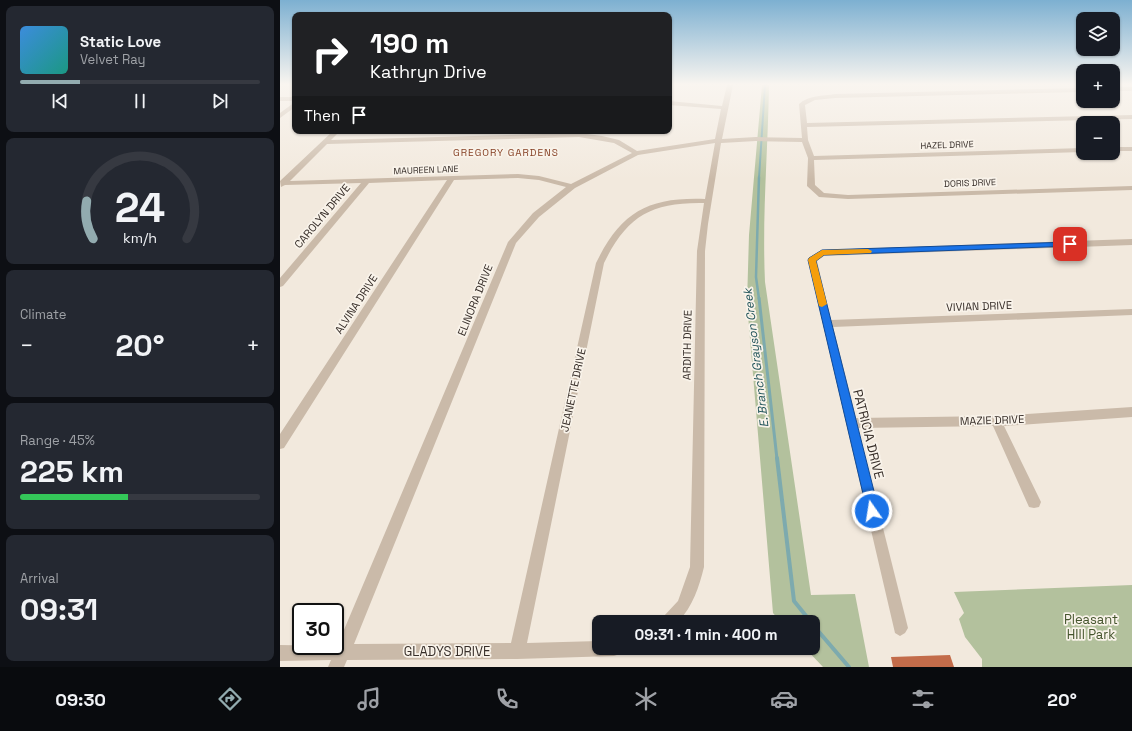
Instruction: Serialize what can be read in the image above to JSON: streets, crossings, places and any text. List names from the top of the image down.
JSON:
{
  "streets": {
    "street": [
      "HAZEL DRIVE",
      "MAUREEN LANE",
      "DORIS DRIVE",
      "CAROLYN DRIVE",
      "ELINORA DRIVE",
      "ALVINA DRIVE",
      "VIVIAN DRIVE",
      "ARDITH DRIVE",
      "JEANETTE DRIVE",
      "MAZIE DRIVE",
      "PATRICIA DRIVE",
      "GLADYS DRIVE"
    ]
  },
  "crossings": [
    ["HAZEL DRIVE", "DORIS DRIVE"],
    ["MAUREEN LANE", "CAROLYN DRIVE"],
    ["MAUREEN LANE", "ELINORA DRIVE"],
    ["MAUREEN LANE", "ALVINA DRIVE"],
    ["ELINORA DRIVE", "ARDITH DRIVE"],
    ["VIVIAN DRIVE", "PATRICIA DRIVE"],
    ["ARDITH DRIVE", "JEANETTE DRIVE"],
    ["JEANETTE DRIVE", "GLADYS DRIVE"],
    ["MAZIE DRIVE", "PATRICIA DRIVE"]
  ],
  "districts": ["GREGORY GARDENS"],
  "water": ["E. Branch Grayson Creek"],
  "parks": ["Pleasant HIll Park"],
  "page": {
    "map_buttons": ["+", "−"],
    "turn": ["190 m", "Kathryn Drive"],
    "song": ["Static Love", "Velvet Ray"],
    "then": "Then",
    "tile": [
      "Climate",
      ["Range · 45%", "225 km"],
      ["Arrival", "09:31"]
    ],
    "heat": ["−", "20°", "+"],
    "limit": "30",
    "trip": "09:31 · 1 min · 400 m",
    "tabs": ["09:30", "20°"],
    "gauge": ["24", "km/h"]
  }
}
